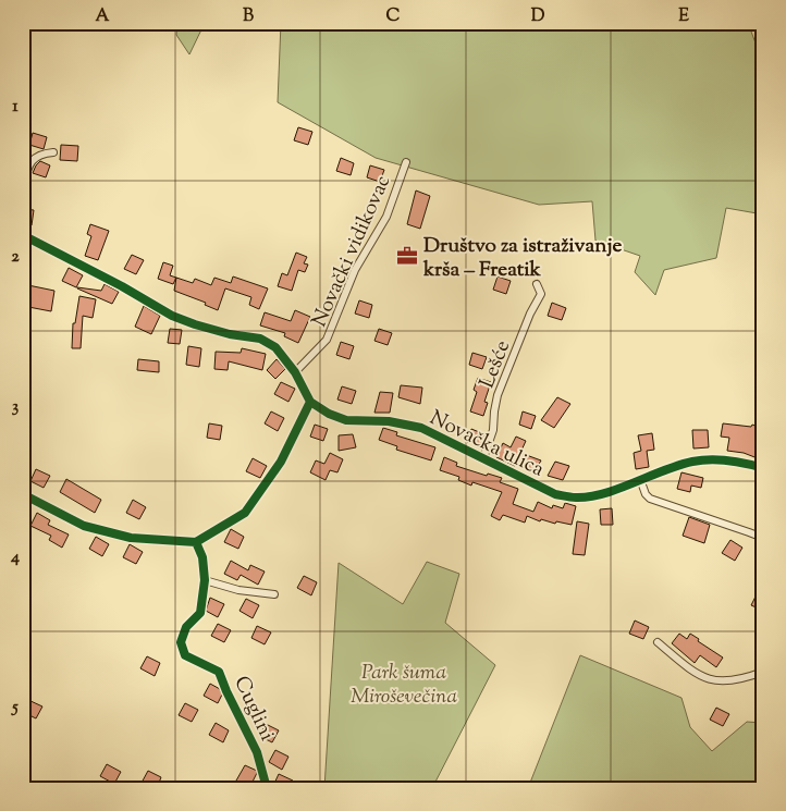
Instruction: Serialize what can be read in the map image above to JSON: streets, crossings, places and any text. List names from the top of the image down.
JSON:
{
  "streets": {
    "street": [
      "Novački vidikovac",
      "Lešće",
      "Novačka ulica",
      "Cuglini"
    ]
  },
  "crossings": [
    ["Lešće", "Novačka ulica"]
  ],
  "parks": ["Park šuma Miroševečina"],
  "places": {
    "office": ["Društvo za istraživanje krša – Freatik"]
  },
  "grid": {
    "columns": [
      "A",
      "B",
      "C",
      "D",
      "E"
    ],
    "rows": [
      "1",
      "2",
      "3",
      "4",
      "5"
    ]
  }
}
